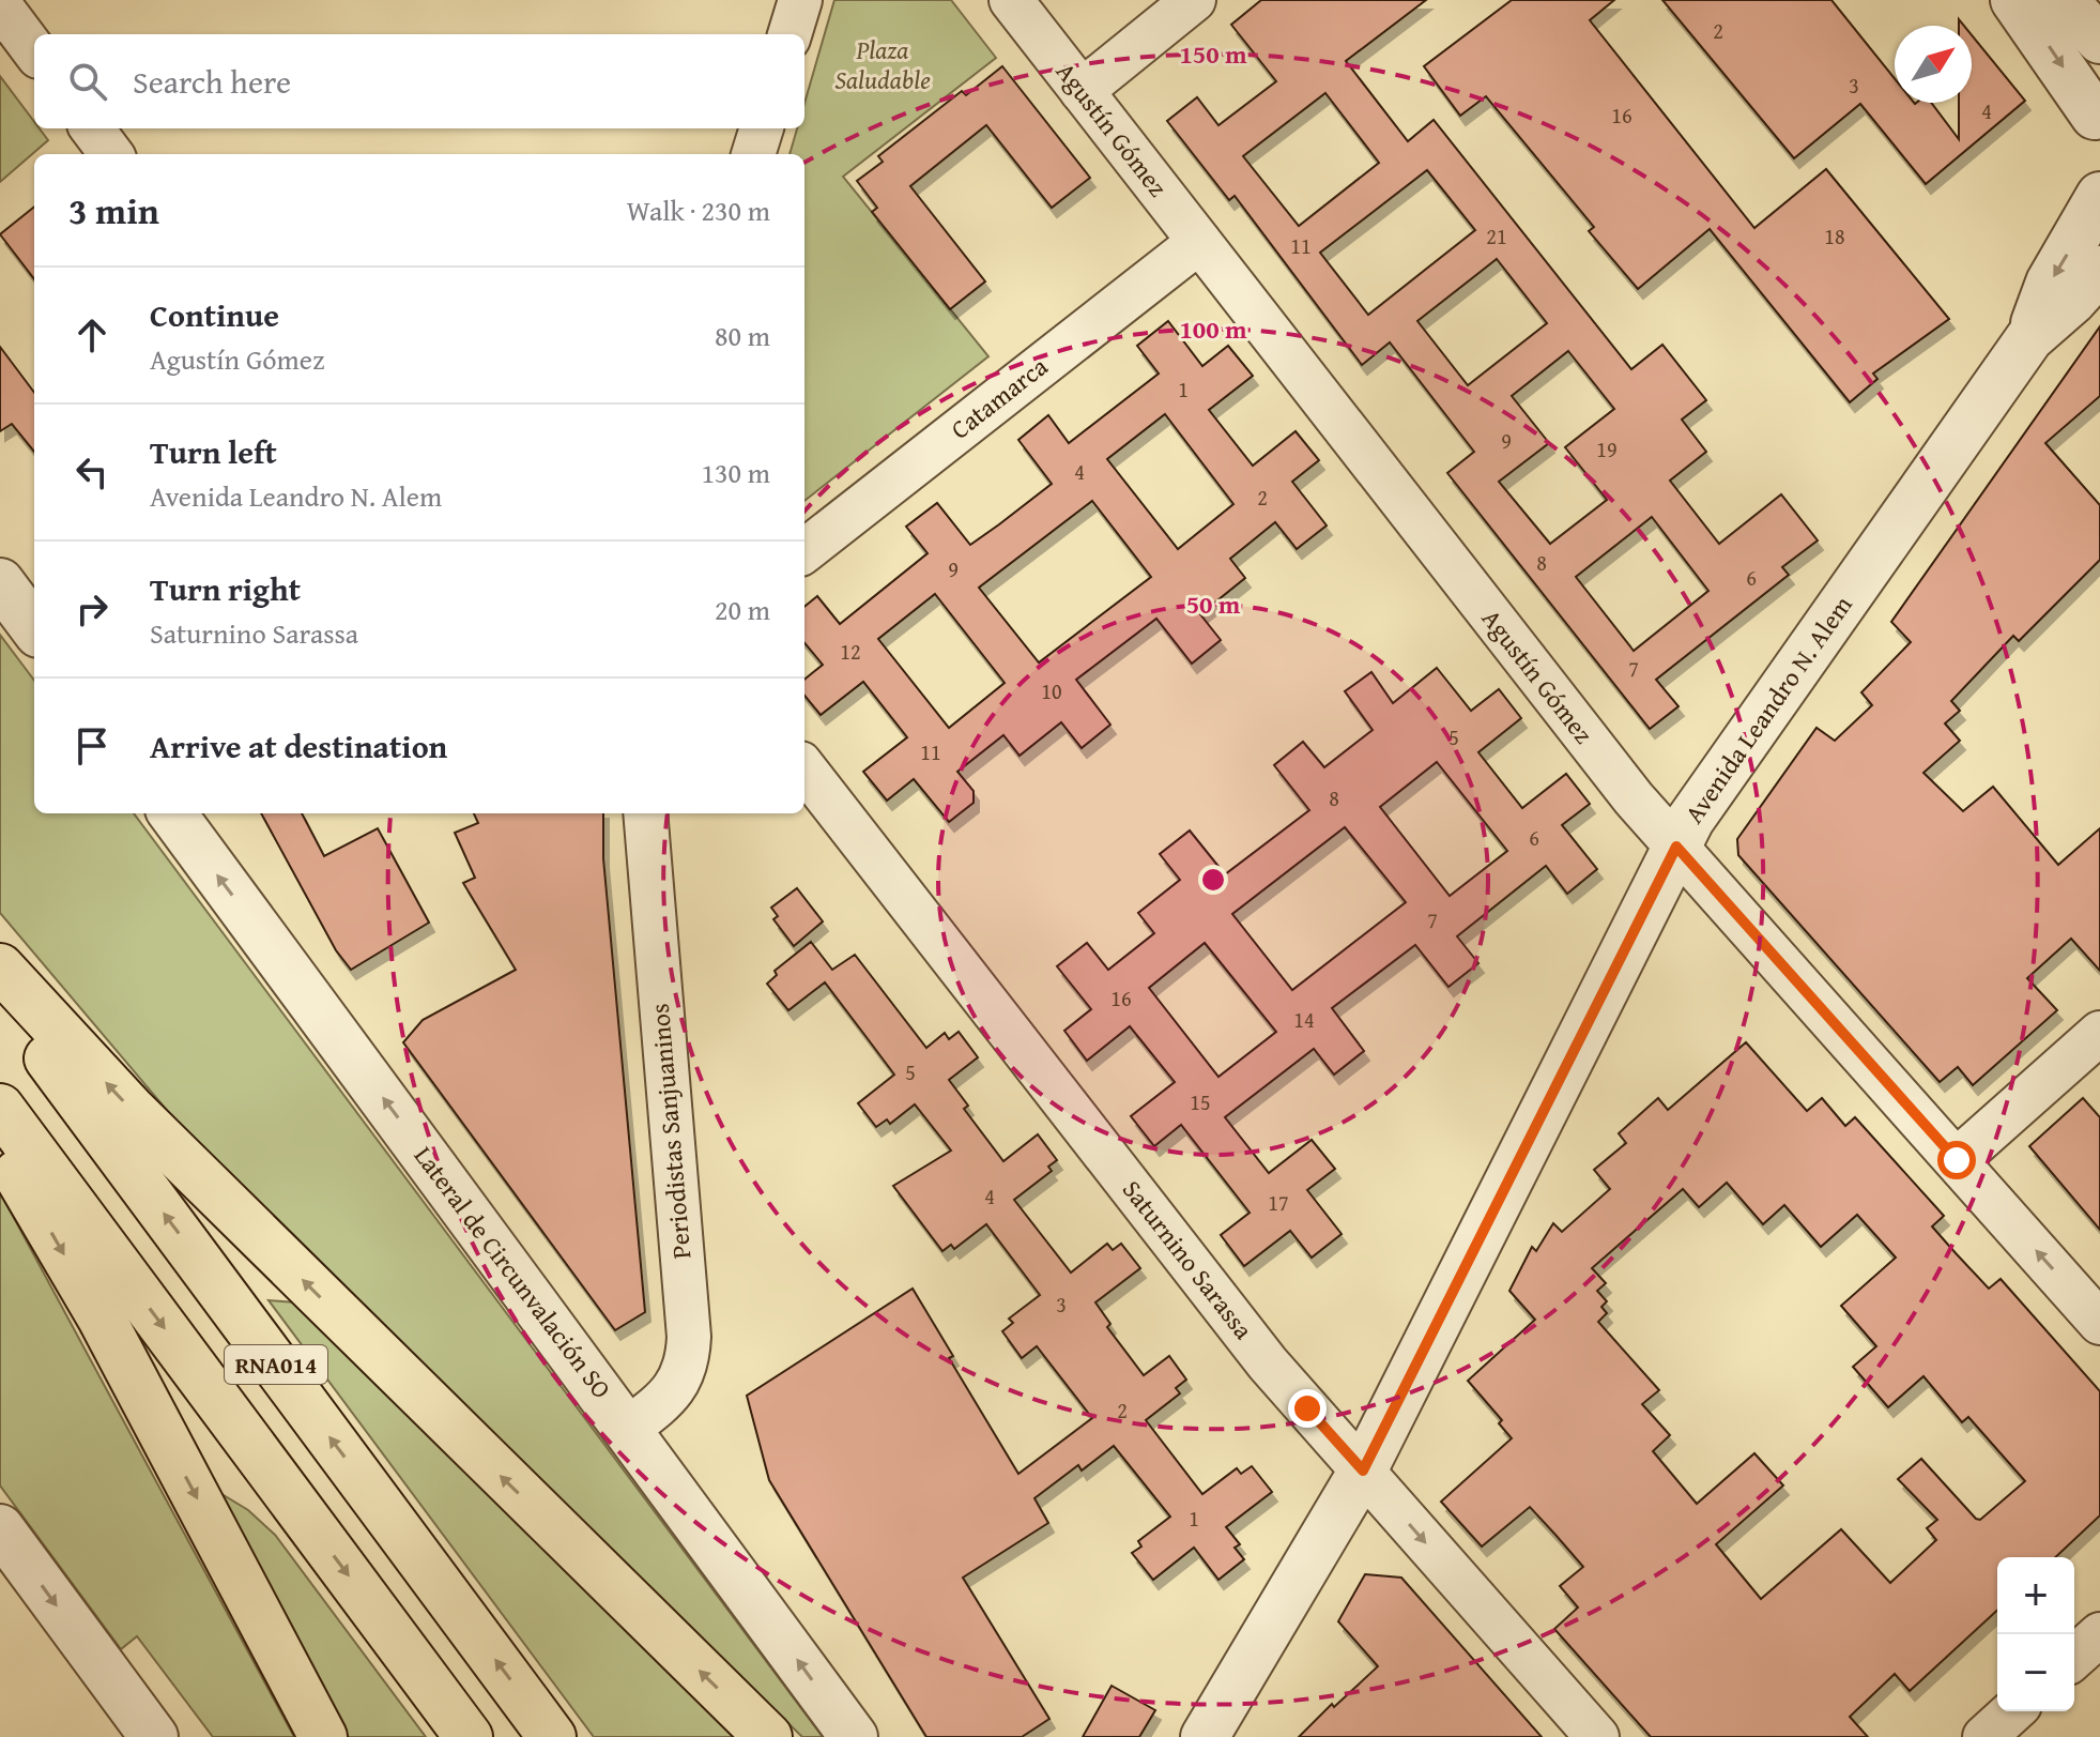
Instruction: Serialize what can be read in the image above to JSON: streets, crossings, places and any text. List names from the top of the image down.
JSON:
{
  "streets": {
    "highway": ["RNA014"],
    "street": [
      "Agustín Gómez",
      "Catamarca",
      "Avenida Leandro N. Alem",
      "Periodistas Sanjuaninos",
      "Saturnino Sarassa",
      "Lateral de Circunvalación SO"
    ]
  },
  "crossings": [
    ["Agustín Gómez", "Catamarca"],
    ["Agustín Gómez", "Avenida Leandro N. Alem"],
    ["Avenida Leandro N. Alem", "Saturnino Sarassa"],
    ["Periodistas Sanjuaninos", "Lateral de Circunvalación SO"]
  ],
  "one_way": ["Lateral de Circunvalación SO"],
  "parks": ["Plaza Saludable"],
  "house_numbers": [
    "2",
    "3",
    "4",
    "16",
    "21",
    "18",
    "11",
    "1",
    "9",
    "19",
    "4",
    "2",
    "8",
    "9",
    "6",
    "12",
    "7",
    "10",
    "5",
    "11",
    "8",
    "6",
    "7",
    "16",
    "14",
    "5",
    "15",
    "4",
    "17",
    "3",
    "2",
    "1"
  ],
  "north": "top right",
  "page": {
    "search": "Search here",
    "heading": ["3 min", "Walk · 230 m"],
    "list": [
      ["Continue", "Agustín Gómez", "80 m"],
      ["Turn left", "Avenida Leandro N. Alem", "130 m"],
      ["Turn right", "Saturnino Sarassa", "20 m"],
      "Arrive at destination"
    ],
    "map_buttons": ["+", "−"]
  },
  "rings": ["150 m", "100 m", "50 m"]
}
